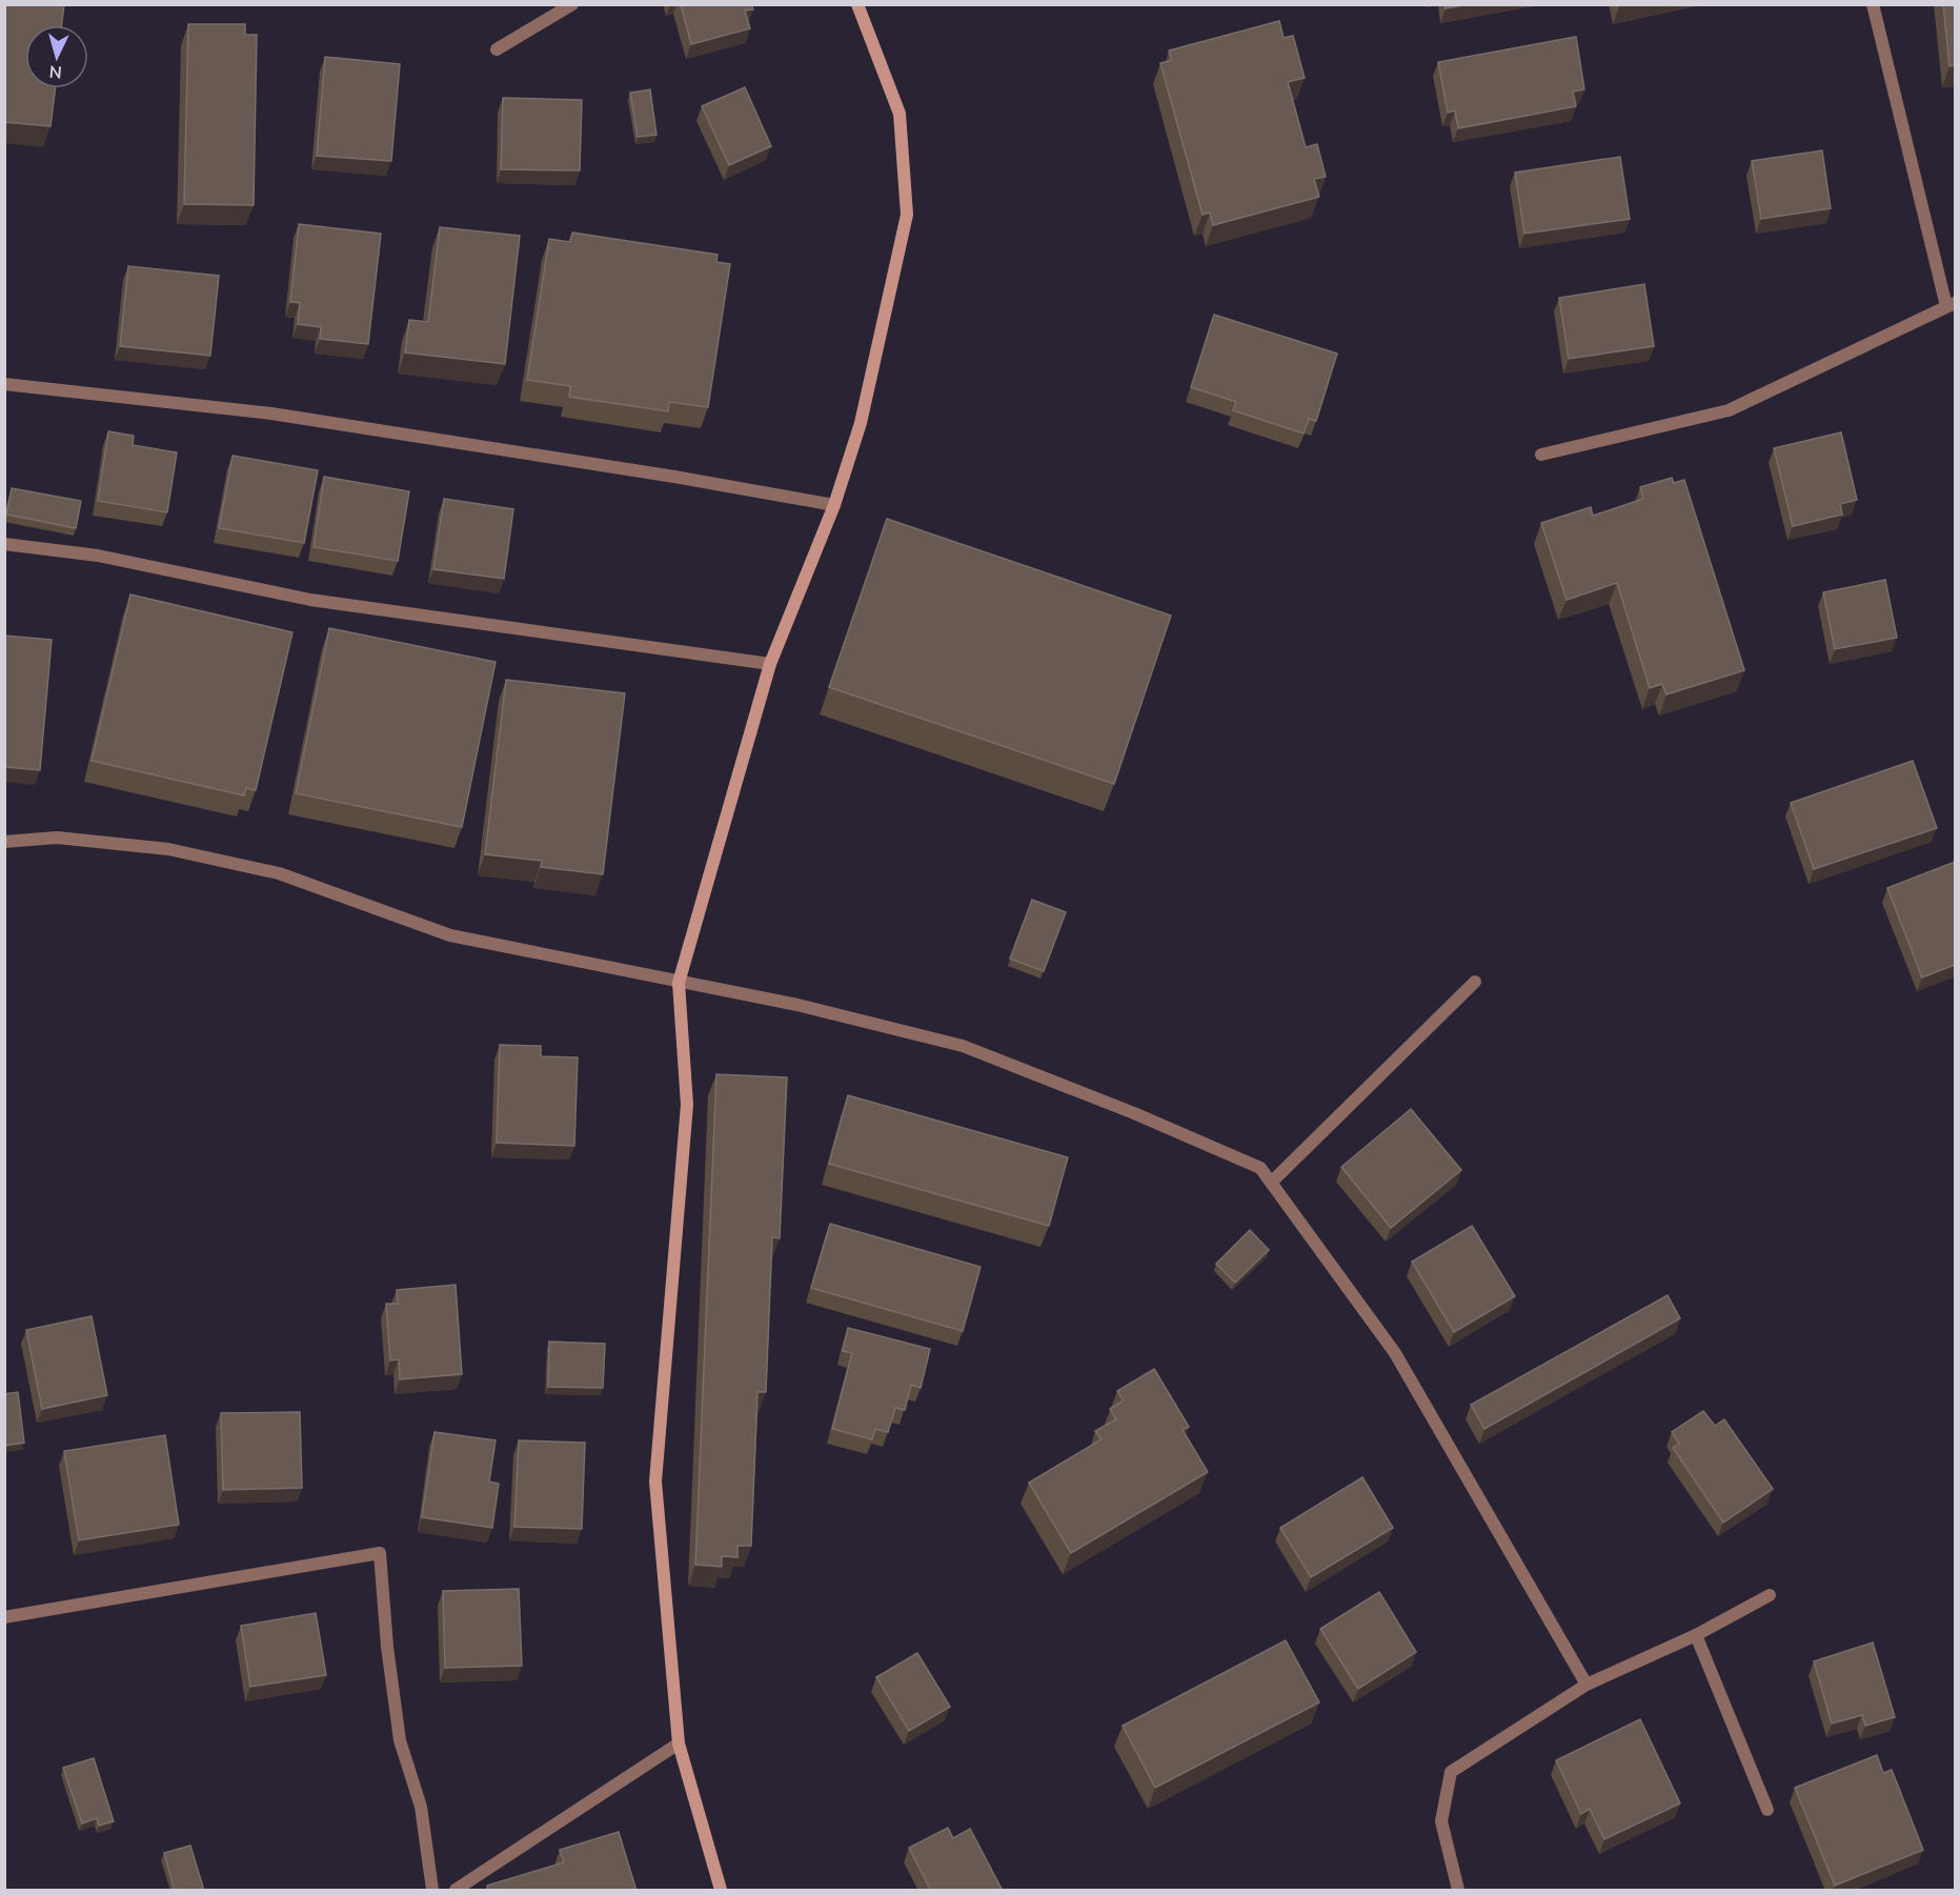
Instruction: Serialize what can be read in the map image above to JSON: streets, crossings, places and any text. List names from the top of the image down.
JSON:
{
  "north": "bottom"
}
